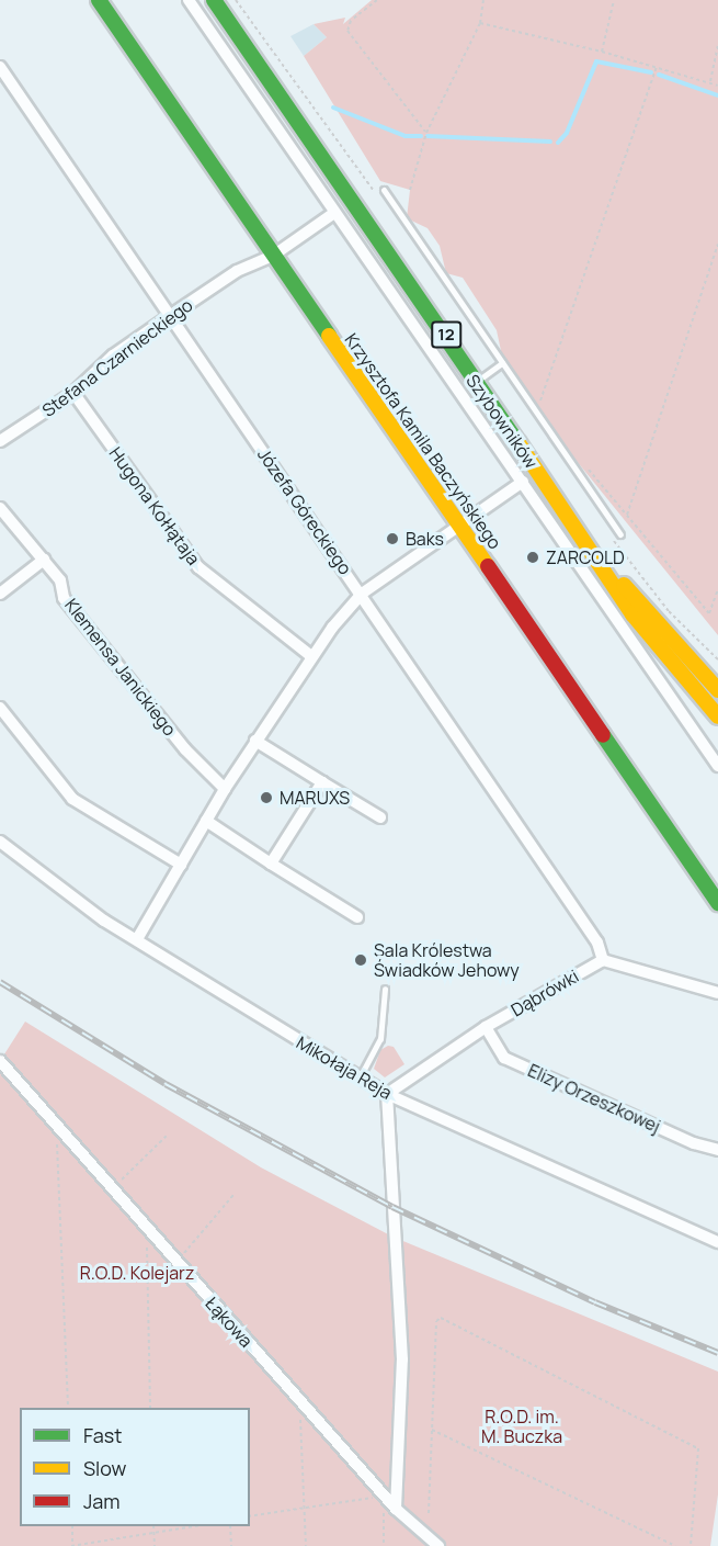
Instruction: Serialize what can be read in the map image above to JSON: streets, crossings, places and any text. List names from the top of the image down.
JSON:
{
  "streets": {
    "street": [
      "12",
      "Stefana Czarnieckiego",
      "Szybowników",
      "Krzysztofa Kamila Baczyńskiego",
      "Hugona Kołłątaja",
      "Józefa Góreckiego",
      "Klemensa Janickiego",
      "Dąbrówki",
      "Mikołaja Reja",
      "Elizy Orzeszkowej",
      "Łąkowa"
    ]
  },
  "crossings": [
    ["Stefana Czarnieckiego", "Szybowników"],
    ["Stefana Czarnieckiego", "Krzysztofa Kamila Baczyńskiego"],
    ["Stefana Czarnieckiego", "Hugona Kołłątaja"],
    ["Stefana Czarnieckiego", "Józefa Góreckiego"],
    ["Józefa Góreckiego", "Dąbrówki"],
    ["Dąbrówki", "Mikołaja Reja"],
    ["Dąbrówki", "Elizy Orzeszkowej"]
  ],
  "parks": ["R.O.D. Kolejarz", "R.O.D. im. M. Buczka"],
  "places": [
    "Baks",
    "ZARCOLD",
    "MARUXS",
    "Sala Królestwa Świadków Jehowy"
  ],
  "legend": ["Fast", "Slow", "Jam"]
}
